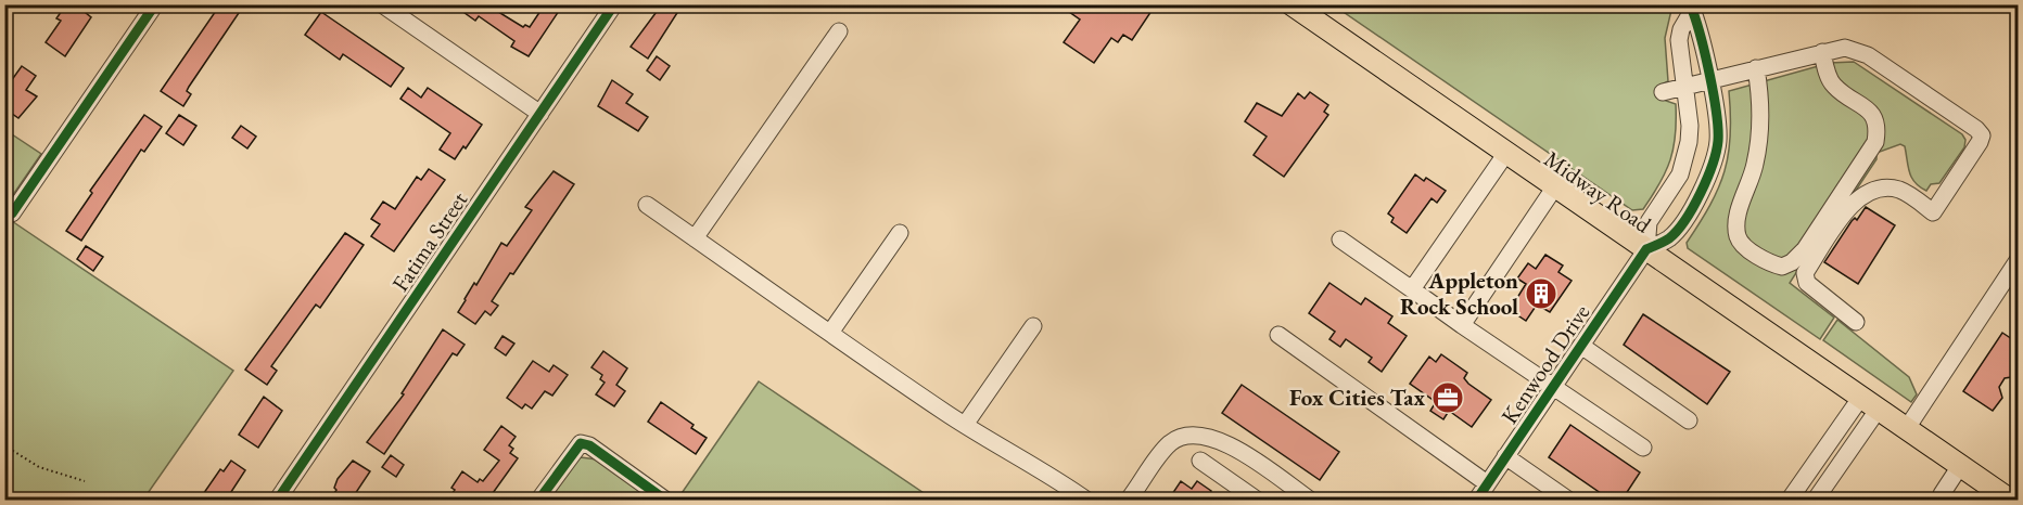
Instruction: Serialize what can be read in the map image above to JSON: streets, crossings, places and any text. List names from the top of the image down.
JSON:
{
  "streets": {
    "main road": ["Midway Road"],
    "street": ["Fatima Street", "Kenwood Drive"]
  },
  "crossings": [
    ["Midway Road", "Kenwood Drive"]
  ],
  "places": {
    "building": ["Appleton Rock School"],
    "office": ["Fox Cities Tax"]
  }
}
